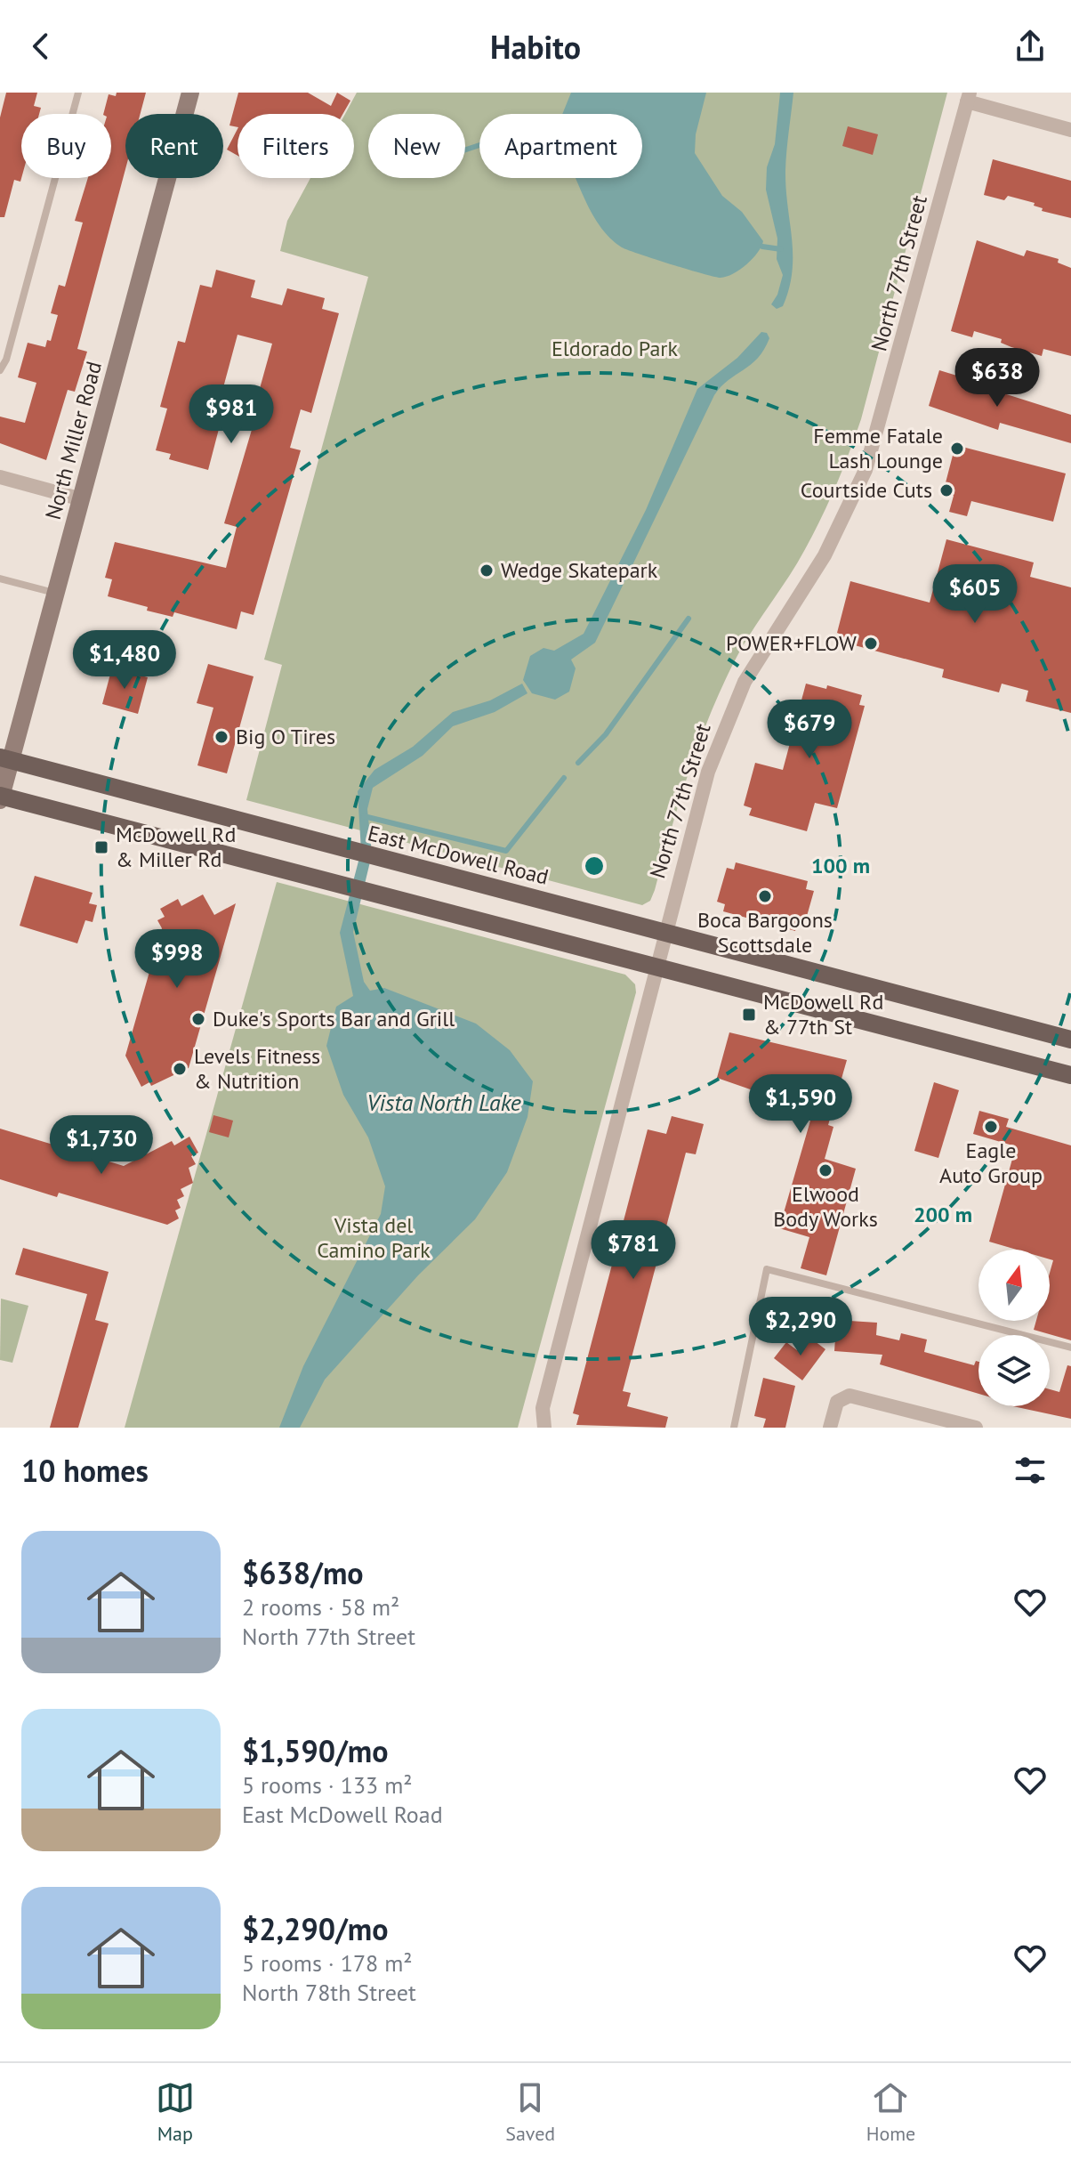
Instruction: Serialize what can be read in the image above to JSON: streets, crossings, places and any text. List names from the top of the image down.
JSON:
{
  "streets": {
    "main road": ["East McDowell Road"],
    "street": ["North 77th Street", "North Miller Road"]
  },
  "crossings": [
    ["North 77th Street", "East McDowell Road"],
    ["North Miller Road", "East McDowell Road"]
  ],
  "water": ["Vista North Lake"],
  "parks": ["Eldorado Park", "Vista del Camino Park"],
  "places": {
    "other": [
      "Femme Fatale Lash Lounge",
      "Courtside Cuts",
      "Wedge Skatepark",
      "POWER+FLOW",
      "Big O Tires",
      "Boca Bargoons Scottsdale",
      "Duke's Sports Bar and Grill",
      "Levels Fitness & Nutrition",
      "Eagle Auto Group",
      "Elwood Body Works"
    ],
    "transit": ["McDowell Rd & Miller Rd", "McDowell Rd & 77th St"]
  },
  "north": "top",
  "page": {
    "header": "Habito",
    "chip": [
      "Buy",
      "Rent",
      "Filters",
      "New",
      "Apartment"
    ],
    "price": [
      "$638",
      "$981",
      "$605",
      "$1,480",
      "$679",
      "$998",
      "$1,590",
      "$1,730",
      "$781",
      "$2,290"
    ],
    "heading": "10 homes",
    "list": [
      {
        "name": "$638/mo",
        "note": "2 rooms · 58 m² · North 77th Street"
      },
      {
        "name": "$1,590/mo",
        "note": "5 rooms · 133 m² · East McDowell Road"
      },
      {
        "name": "$2,290/mo",
        "note": "5 rooms · 178 m² · North 78th Street"
      }
    ],
    "tabs": ["Map", "Saved", "Home"]
  },
  "rings": ["100 m", "200 m"]
}
